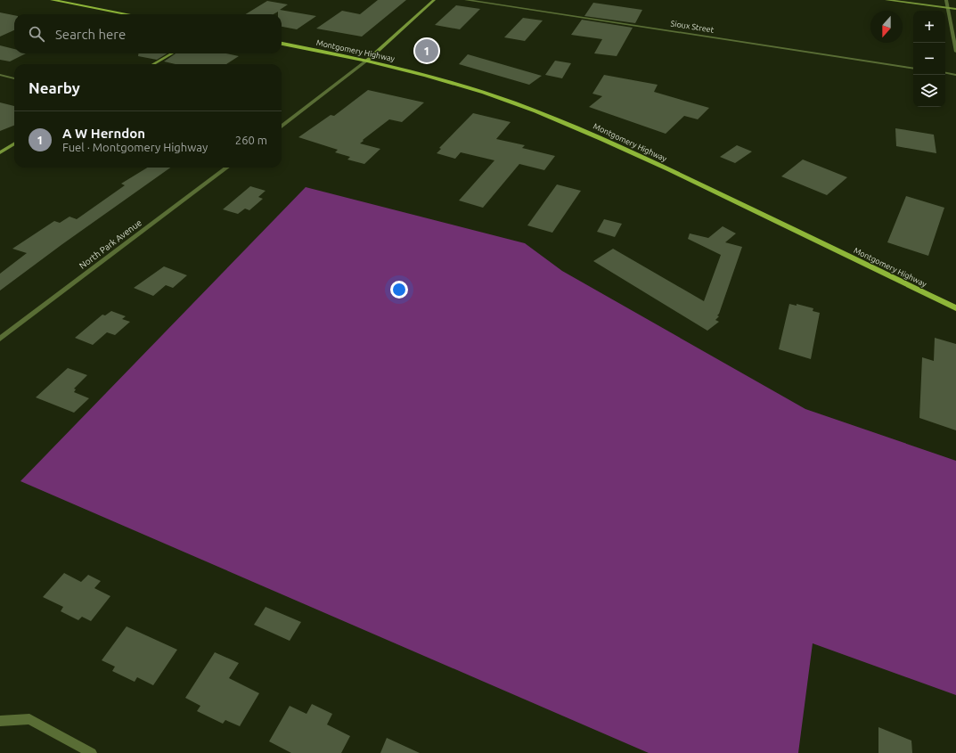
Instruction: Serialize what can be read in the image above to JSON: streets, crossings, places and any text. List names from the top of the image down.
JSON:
{
  "streets": {
    "main road": ["Montgomery Highway"],
    "street": ["Sioux Street", "North Park Avenue"]
  },
  "north": "bottom",
  "page": {
    "map_buttons": ["+", "−"],
    "search": "Search here",
    "pins": "1",
    "heading": "Nearby",
    "list": [
      {
        "mark": "1",
        "name": "A W Herndon",
        "note": "Fuel · Montgomery Highway",
        "value": "260 m"
      }
    ]
  }
}
